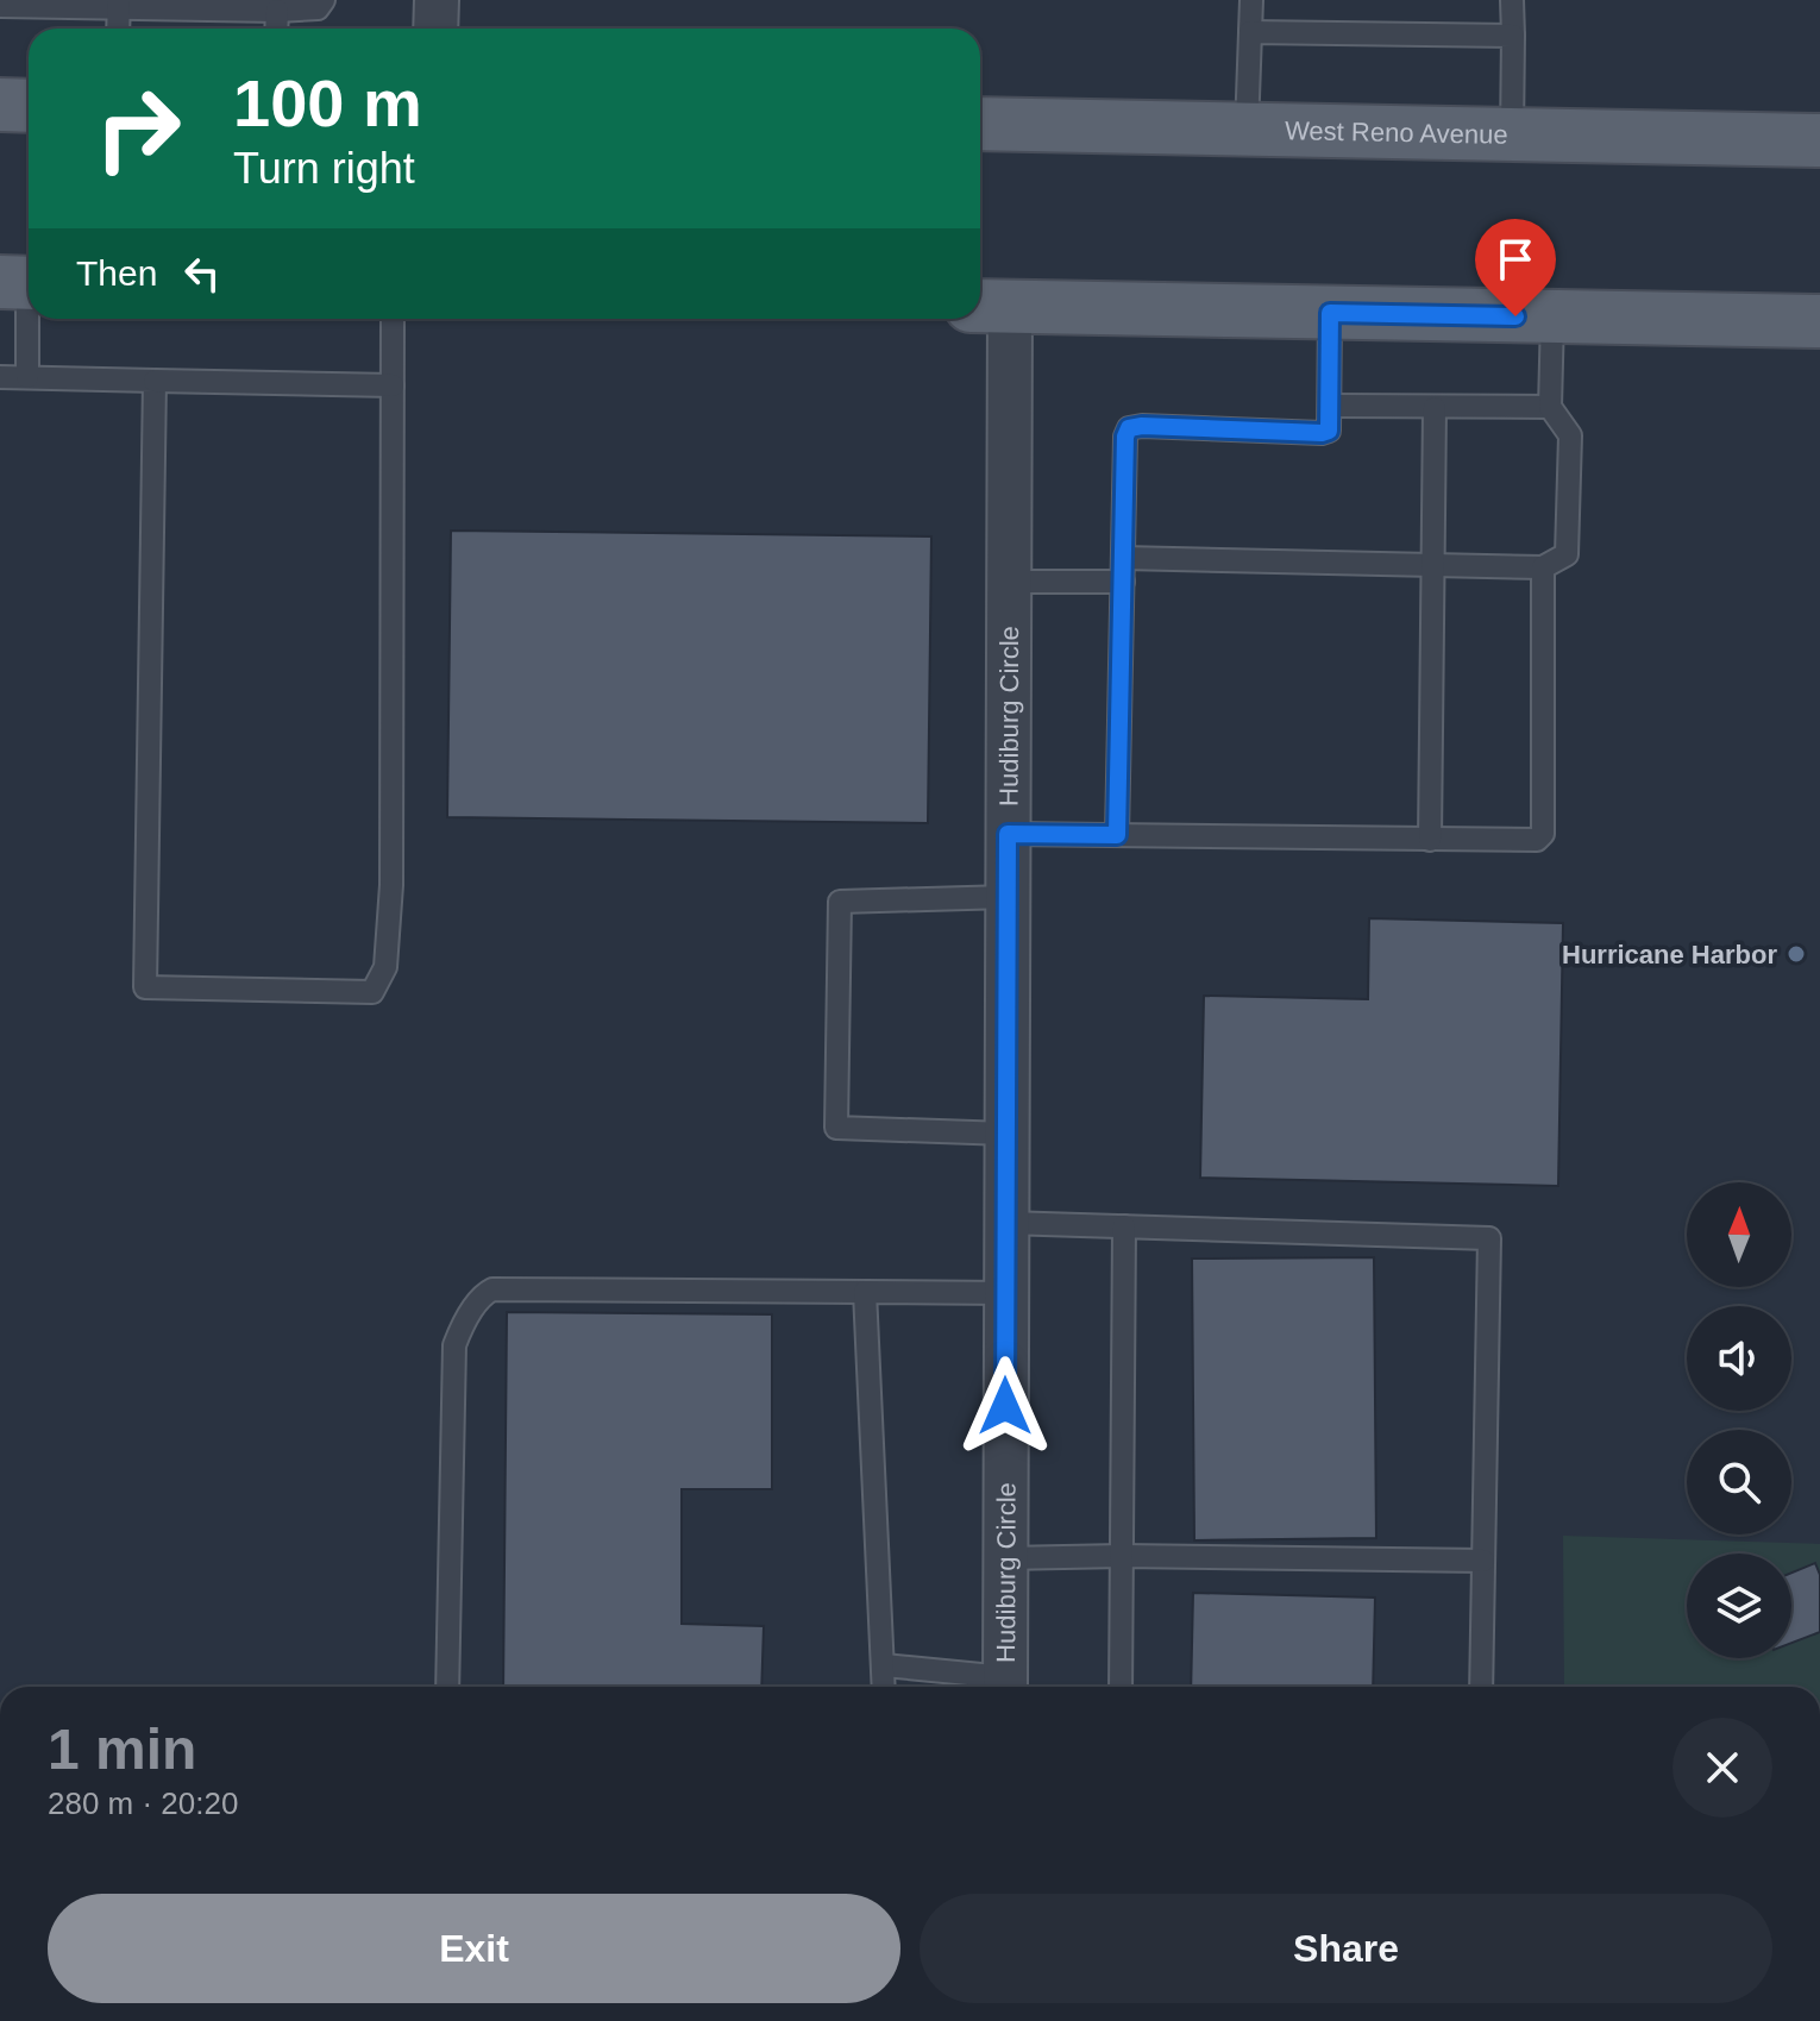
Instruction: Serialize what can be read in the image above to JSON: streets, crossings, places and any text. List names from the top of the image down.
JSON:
{
  "streets": {
    "main road": ["West Reno Avenue"],
    "street": ["Hudiburg Circle"]
  },
  "places": ["Hurricane Harbor"],
  "north": "top",
  "page": {
    "turn": ["100 m", "Turn right"],
    "then": "Then",
    "heading": ["1 min", "280 m · 20:20"],
    "buttons": ["Exit", "Share"]
  }
}
